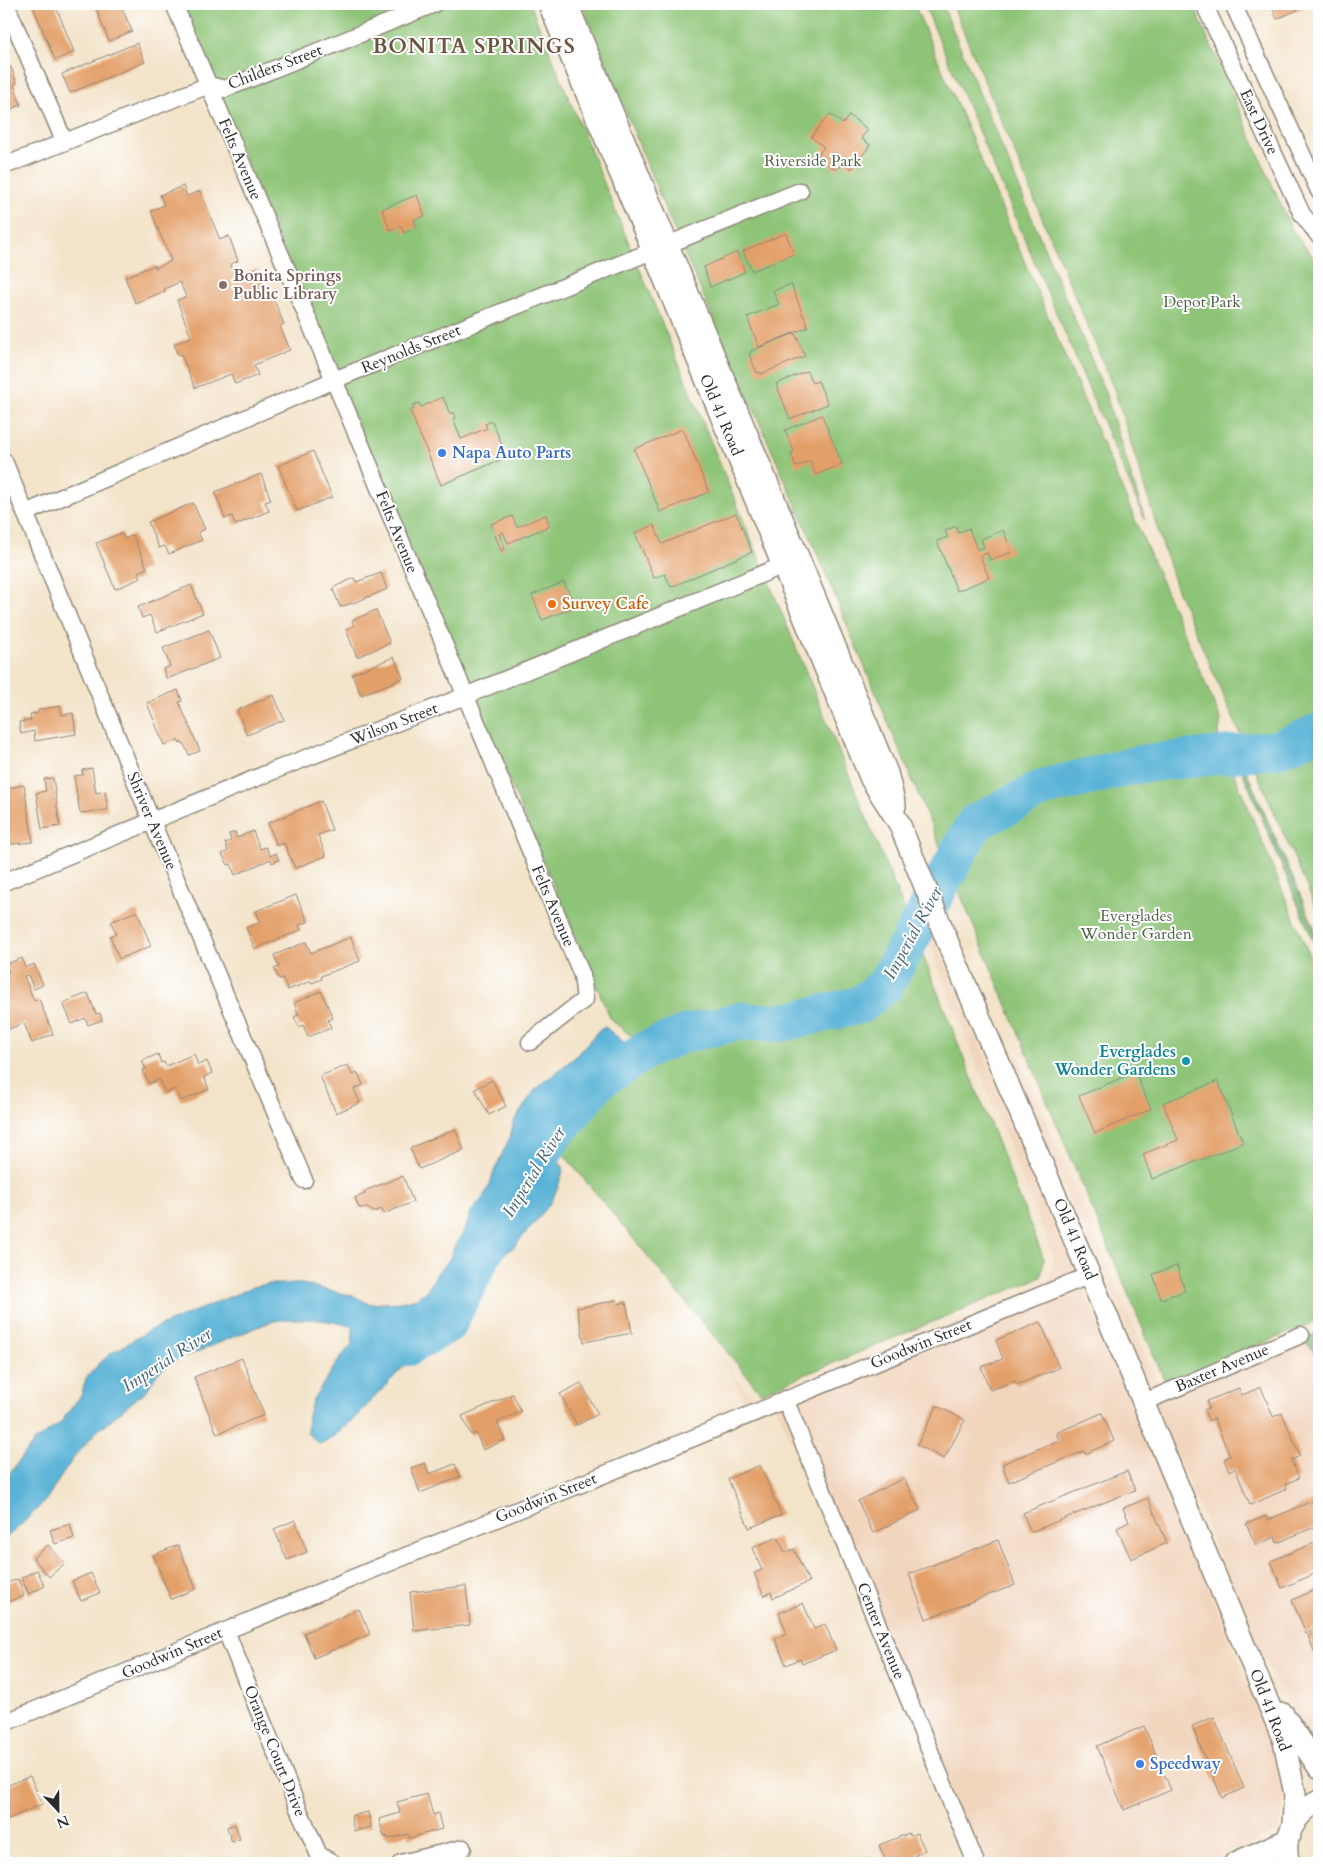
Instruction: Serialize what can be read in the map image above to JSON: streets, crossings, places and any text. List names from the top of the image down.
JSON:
{
  "streets": {
    "street": [
      "Childers Street",
      "East Drive",
      "Felts Avenue",
      "Reynolds Street",
      "Old 41 Road",
      "Wilson Street",
      "Shriver Avenue",
      "Goodwin Street",
      "Baxter Avenue",
      "Center Avenue",
      "Orange Court Drive"
    ]
  },
  "crossings": [
    ["Childers Street", "Felts Avenue"],
    ["Felts Avenue", "Reynolds Street"],
    ["Felts Avenue", "Wilson Street"],
    ["Reynolds Street", "Old 41 Road"],
    ["Reynolds Street", "Shriver Avenue"],
    ["Old 41 Road", "Wilson Street"],
    ["Old 41 Road", "Goodwin Street"],
    ["Old 41 Road", "Baxter Avenue"],
    ["Wilson Street", "Shriver Avenue"],
    ["Goodwin Street", "Center Avenue"],
    ["Goodwin Street", "Orange Court Drive"]
  ],
  "districts": ["BONITA SPRINGS"],
  "water": ["Imperial River"],
  "parks": ["Riverside Park", "Depot Park", "Everglades Wonder Garden"],
  "places": [
    "Bonita Springs Public Library",
    "Napa Auto Parts",
    "Survey Cafe",
    "Everglades Wonder Gardens",
    "Speedway"
  ],
  "north": "bottom"
}
